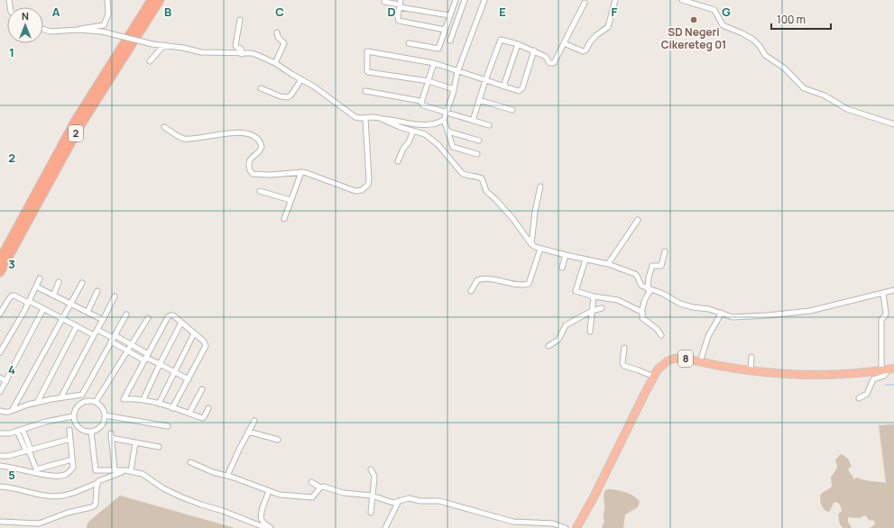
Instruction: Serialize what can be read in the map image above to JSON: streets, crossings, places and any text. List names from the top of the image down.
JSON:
{
  "streets": {
    "highway": ["2", "8"]
  },
  "places": ["SD Negeri Cikereteg 01"],
  "scale_bar": "100 m",
  "north": "top",
  "grid": {
    "columns": [
      "A",
      "B",
      "C",
      "D",
      "E",
      "F",
      "G"
    ],
    "rows": [
      "1",
      "2",
      "3",
      "4",
      "5"
    ]
  }
}
